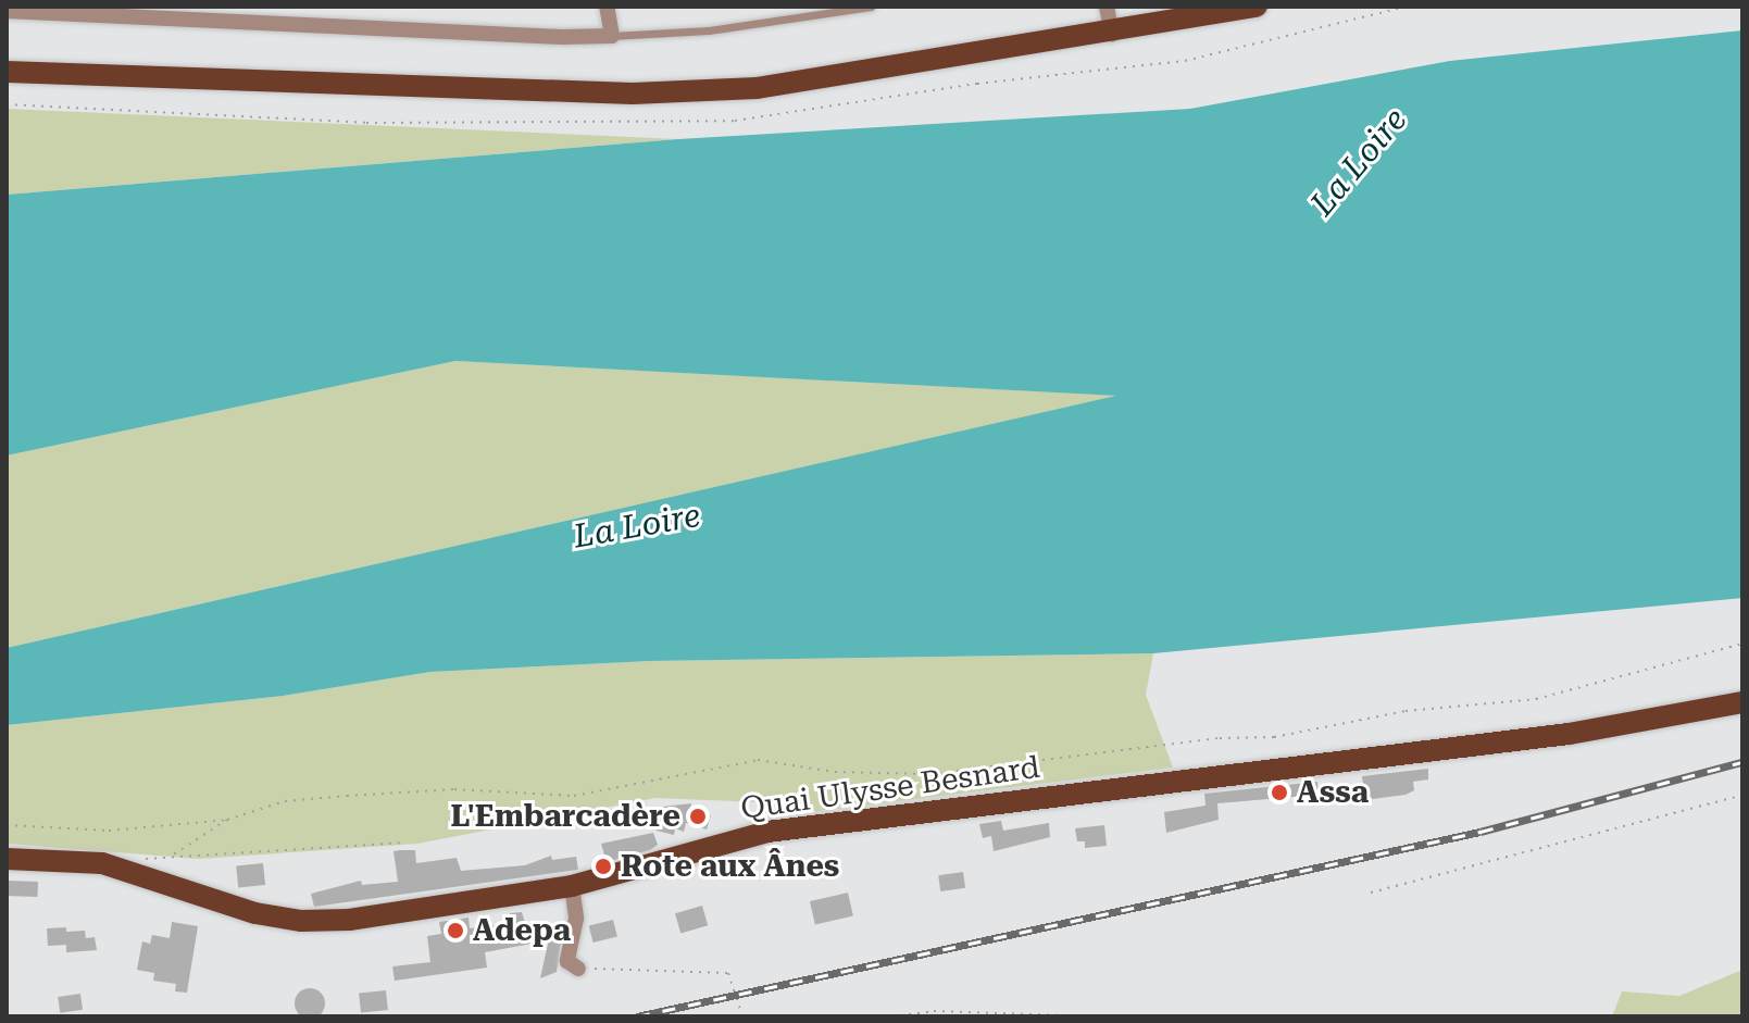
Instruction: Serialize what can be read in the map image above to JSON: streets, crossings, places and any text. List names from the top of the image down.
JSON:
{
  "streets": {
    "main road": ["Quai Ulysse Besnard"]
  },
  "water": ["La Loire"],
  "places": [
    "Assa",
    "L'Embarcadère",
    "Rote aux Ânes",
    "Adepa"
  ]
}
